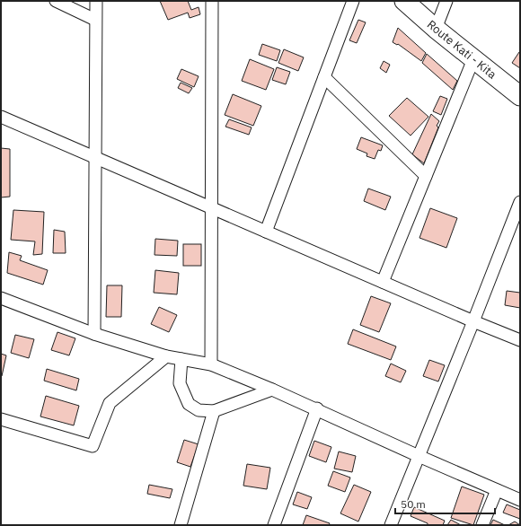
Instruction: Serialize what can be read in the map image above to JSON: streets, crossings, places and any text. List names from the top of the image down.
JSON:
{
  "streets": {
    "main road": ["Route Kati - Kita"]
  },
  "scale_bar": "50 m"
}
